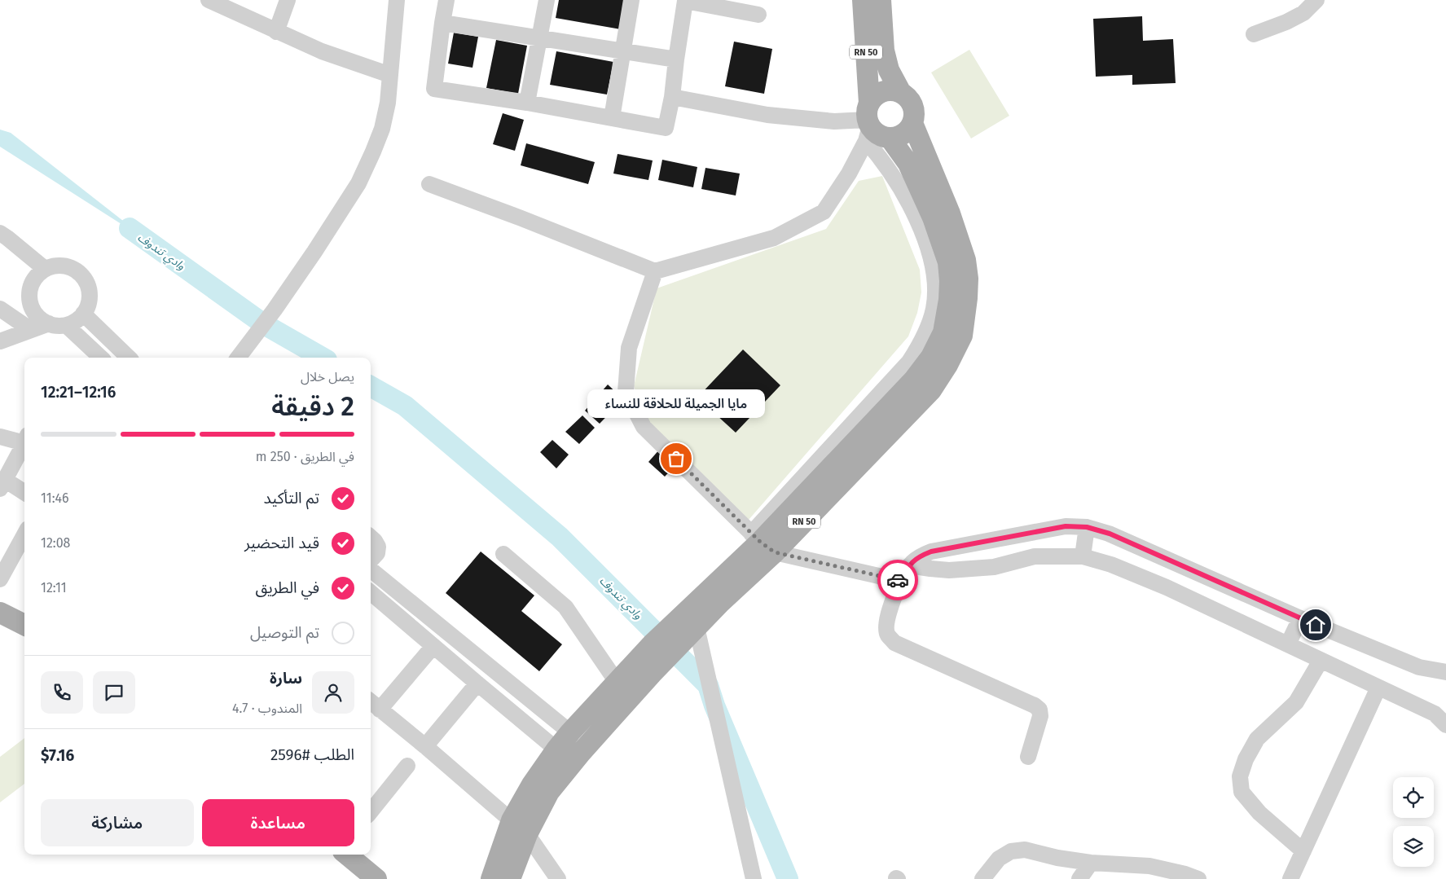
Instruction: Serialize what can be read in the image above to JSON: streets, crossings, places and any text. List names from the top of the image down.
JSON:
{
  "streets": {
    "main road": ["RN 50"]
  },
  "water": ["وادي تندوف"],
  "places": ["مايا الجميلة للحلاقة للنساء"],
  "page": {
    "heading": ["2 دقيقة", "يصل خلال", "12:16–12:21"],
    "panel": [
      "سارة",
      "المندوب · 4.7",
      "الطلب #2596",
      "$7.16"
    ],
    "bubble": "مايا الجميلة للحلاقة للنساء",
    "bar": "في الطريق · 250 m",
    "list": [
      ["تم التأكيد", "11:46"],
      ["قيد التحضير", "12:08"],
      ["في الطريق", "12:11"],
      "تم التوصيل"
    ],
    "buttons": ["مساعدة", "مشاركة"]
  }
}
